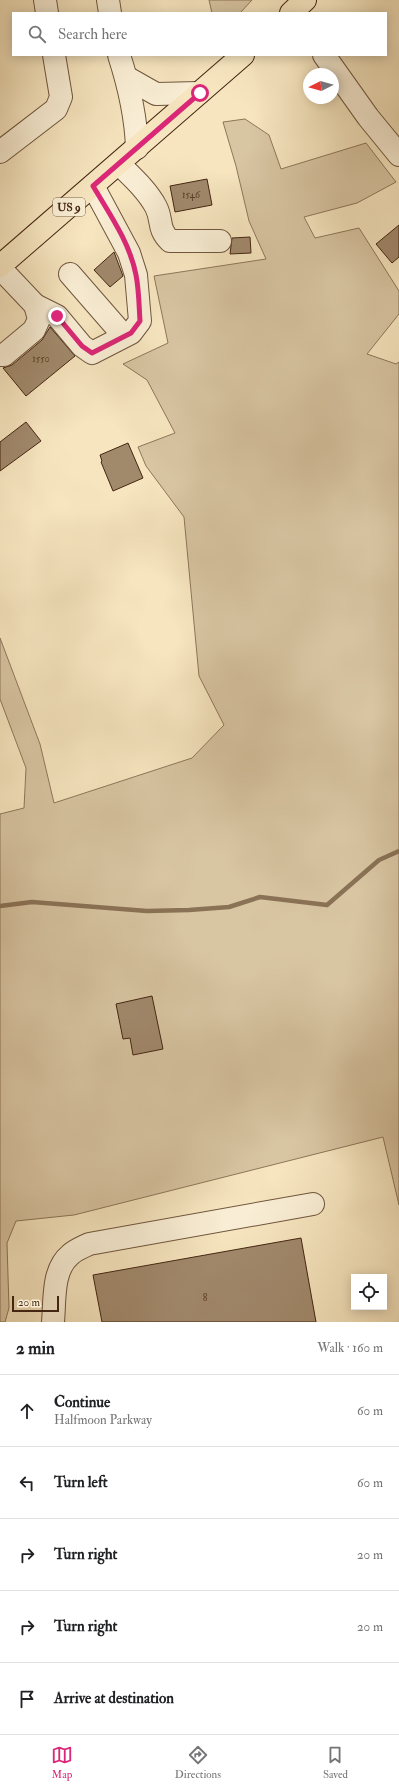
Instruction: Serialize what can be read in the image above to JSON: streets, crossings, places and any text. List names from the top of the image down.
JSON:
{
  "streets": {
    "main road": ["US 9"]
  },
  "house_numbers": ["1546", "1550", "8"],
  "scale_bar": "20 m",
  "north": "left",
  "page": {
    "search": "Search here",
    "scale": "20 m",
    "heading": ["2 min", "Walk · 160 m"],
    "list": [
      ["Continue", "Halfmoon Parkway", "60 m"],
      ["Turn left", "60 m"],
      ["Turn right", "20 m"],
      ["Turn right", "20 m"],
      "Arrive at destination"
    ],
    "nav": ["Map", "Directions", "Saved"]
  }
}
